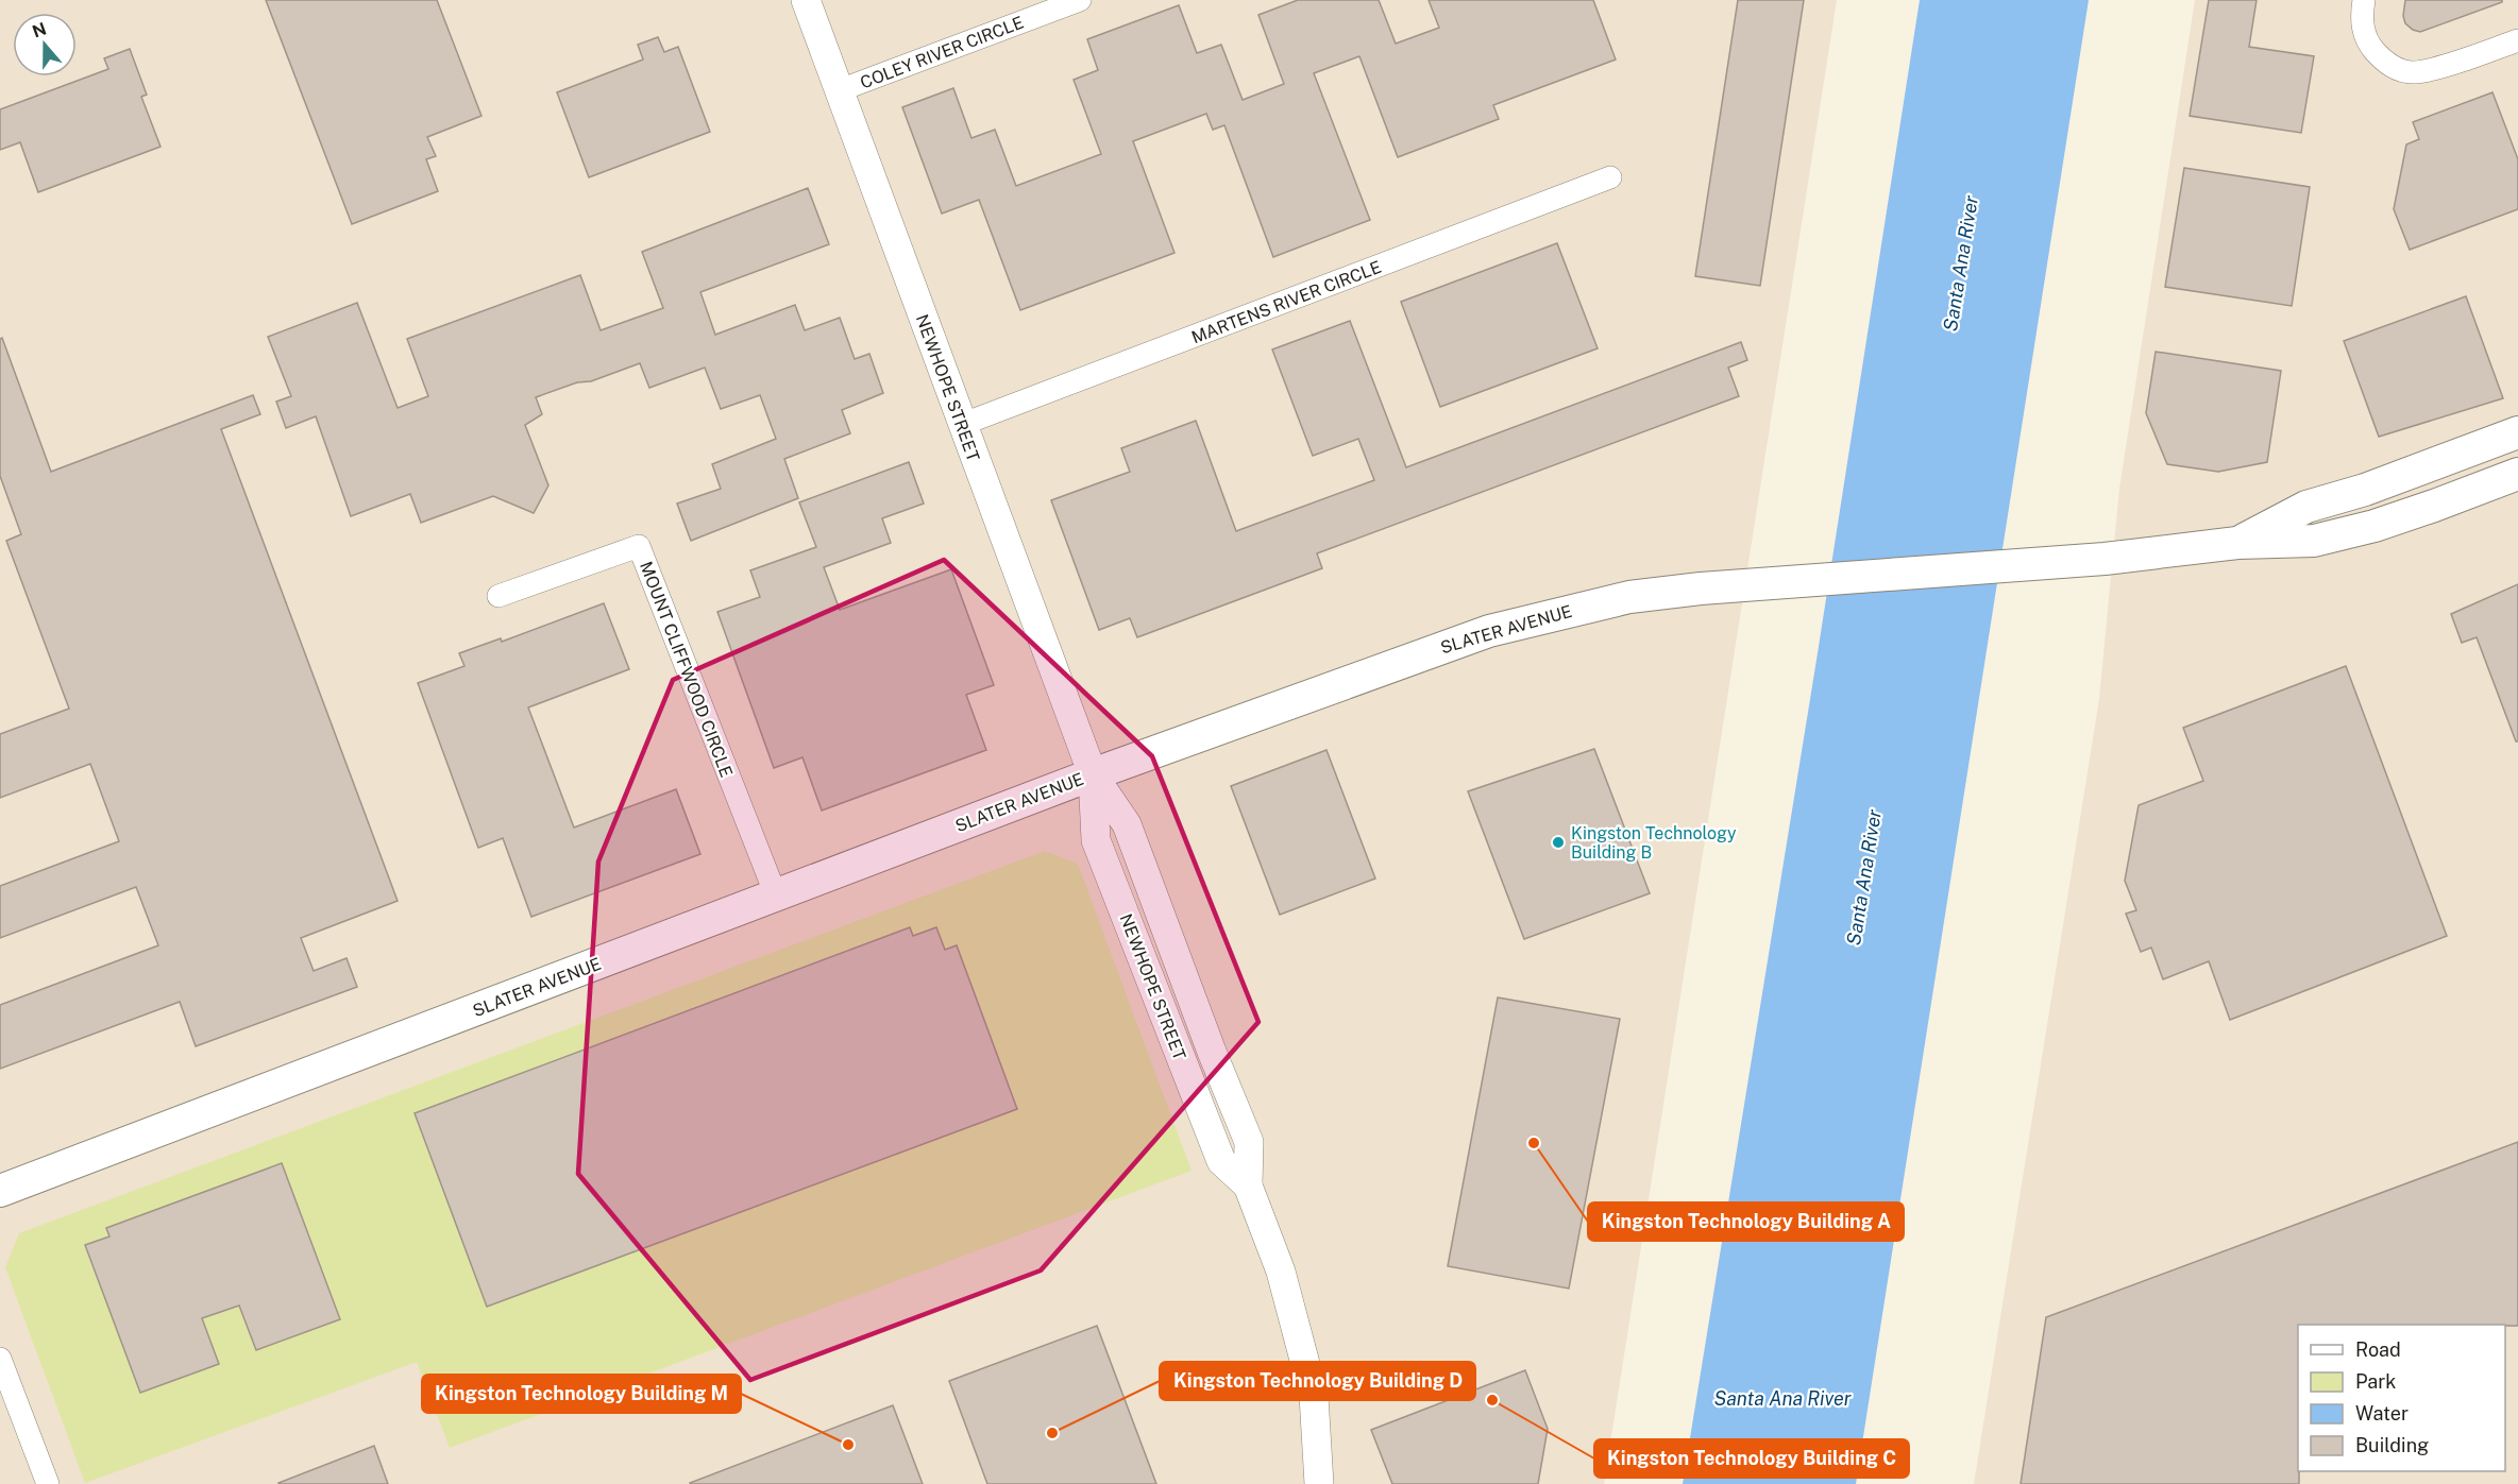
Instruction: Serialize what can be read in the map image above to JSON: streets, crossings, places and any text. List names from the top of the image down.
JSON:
{
  "streets": {
    "main road": ["SLATER AVENUE"],
    "street": [
      "COLEY RIVER CIRCLE",
      "MARTENS RIVER CIRCLE",
      "NEWHOPE STREET",
      "MOUNT CLIFFWOOD CIRCLE"
    ]
  },
  "crossings": [
    ["COLEY RIVER CIRCLE", "NEWHOPE STREET"],
    ["MARTENS RIVER CIRCLE", "NEWHOPE STREET"],
    ["NEWHOPE STREET", "SLATER AVENUE"],
    ["SLATER AVENUE", "MOUNT CLIFFWOOD CIRCLE"]
  ],
  "water": ["Santa Ana River"],
  "places": [
    "Kingston Technology Building B",
    "Kingston Technology Building A",
    "Kingston Technology Building C",
    "Kingston Technology Building D",
    "Kingston Technology Building M"
  ],
  "legend": [
    "Road",
    "Park",
    "Water",
    "Building"
  ],
  "north": "top"
}
